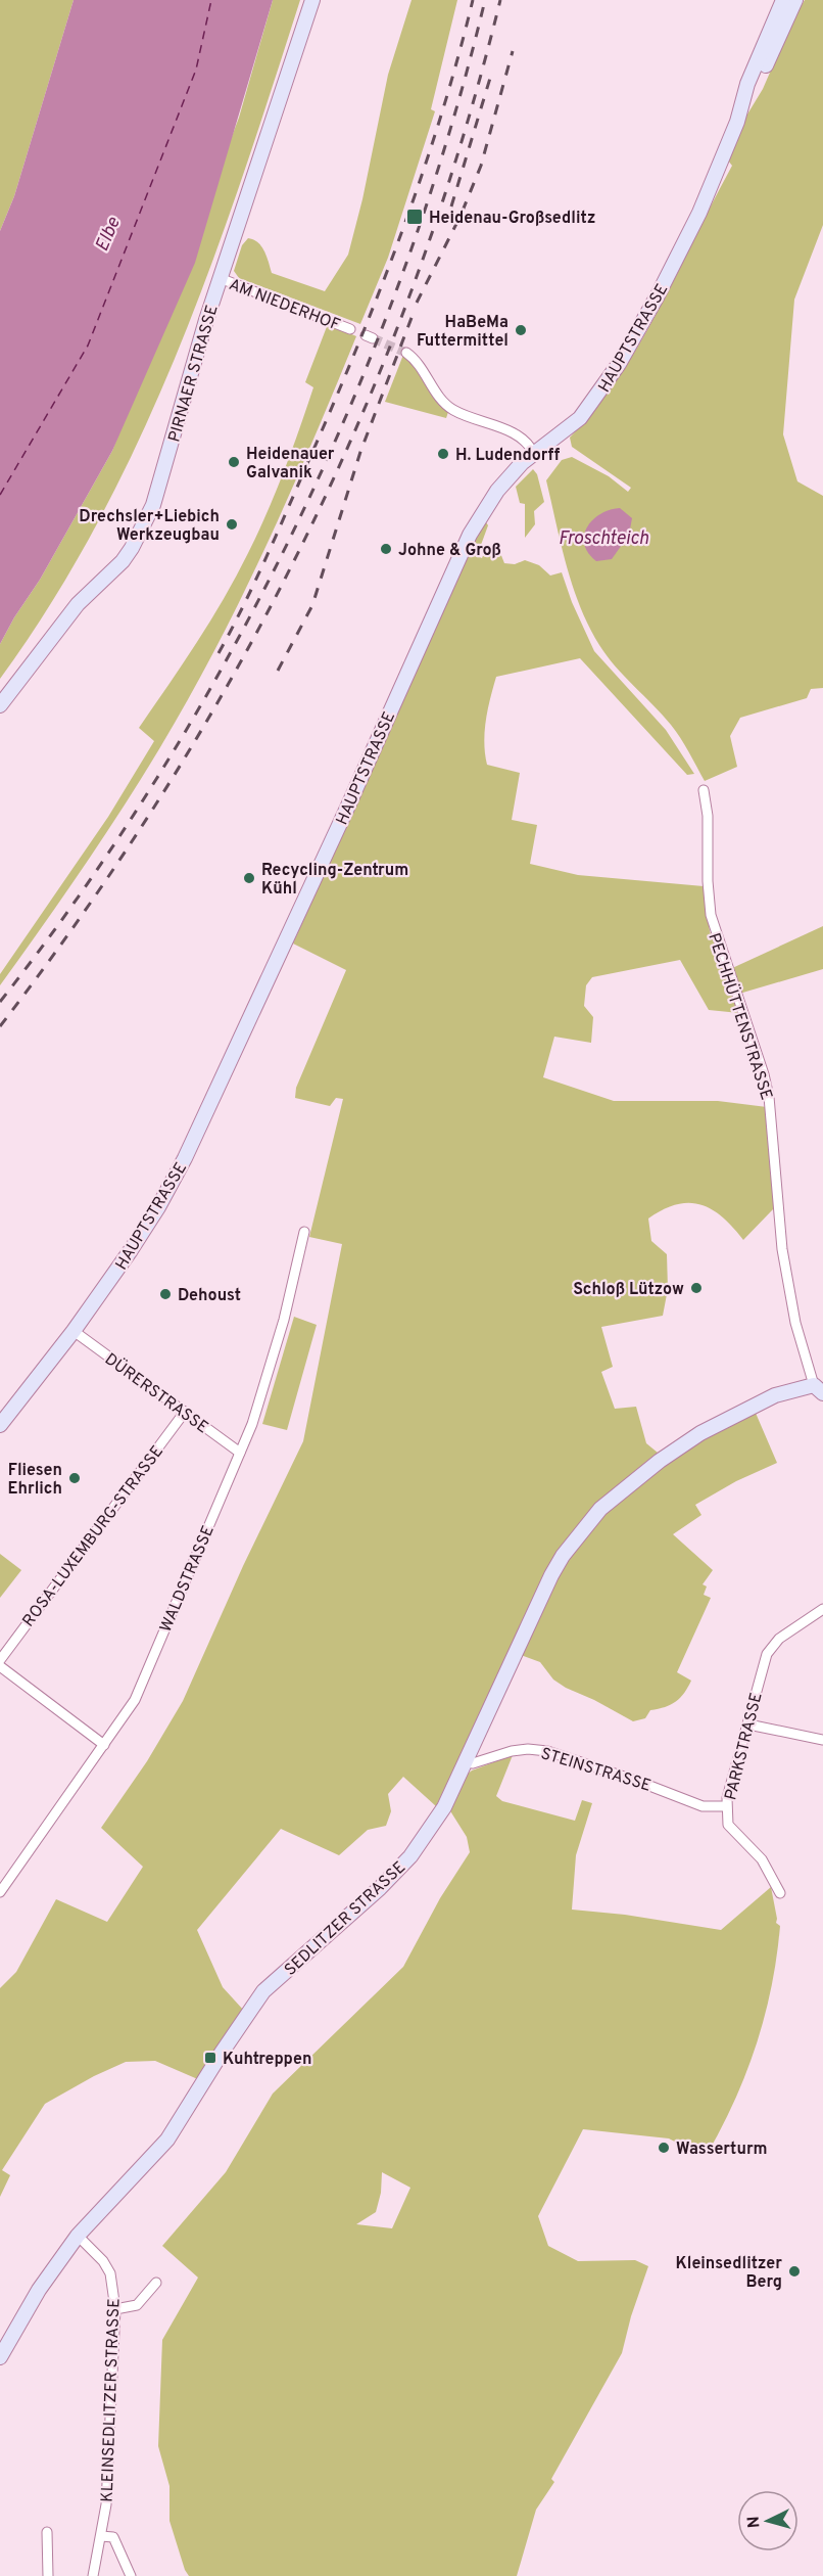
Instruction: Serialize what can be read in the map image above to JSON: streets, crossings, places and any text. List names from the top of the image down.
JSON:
{
  "streets": {
    "street": [
      "AM NIEDERHOF",
      "HAUPTSTRASSE",
      "PIRNAER STRASSE",
      "PECHHÜTTENSTRASSE",
      "DÜRERSTRASSE",
      "ROSA-LUXEMBURG-STRASSE",
      "WALDSTRASSE",
      "PARKSTRASSE",
      "STEINSTRASSE",
      "SEDLITZER STRASSE",
      "KLEINSEDLITZER STRASSE"
    ]
  },
  "crossings": [
    ["AM NIEDERHOF", "PIRNAER STRASSE"],
    ["HAUPTSTRASSE", "DÜRERSTRASSE"],
    ["PECHHÜTTENSTRASSE", "SEDLITZER STRASSE"],
    ["DÜRERSTRASSE", "ROSA-LUXEMBURG-STRASSE"],
    ["DÜRERSTRASSE", "WALDSTRASSE"],
    ["PARKSTRASSE", "STEINSTRASSE"],
    ["STEINSTRASSE", "SEDLITZER STRASSE"],
    ["SEDLITZER STRASSE", "KLEINSEDLITZER STRASSE"]
  ],
  "water": ["Elbe", "Froschteich"],
  "places": {
    "transit": ["Heidenau-Großsedlitz", "Kuhtreppen"],
    "other": [
      "HaBeMa Futtermittel",
      "H. Ludendorff",
      "Heidenauer Galvanik",
      "Drechsler+Liebich Werkzeugbau",
      "Johne & Groß",
      "Recycling-Zentrum Kühl",
      "Schloß Lützow",
      "Dehoust",
      "Fliesen Ehrlich",
      "Wasserturm",
      "Kleinsedlitzer Berg"
    ]
  },
  "north": "left"
}
